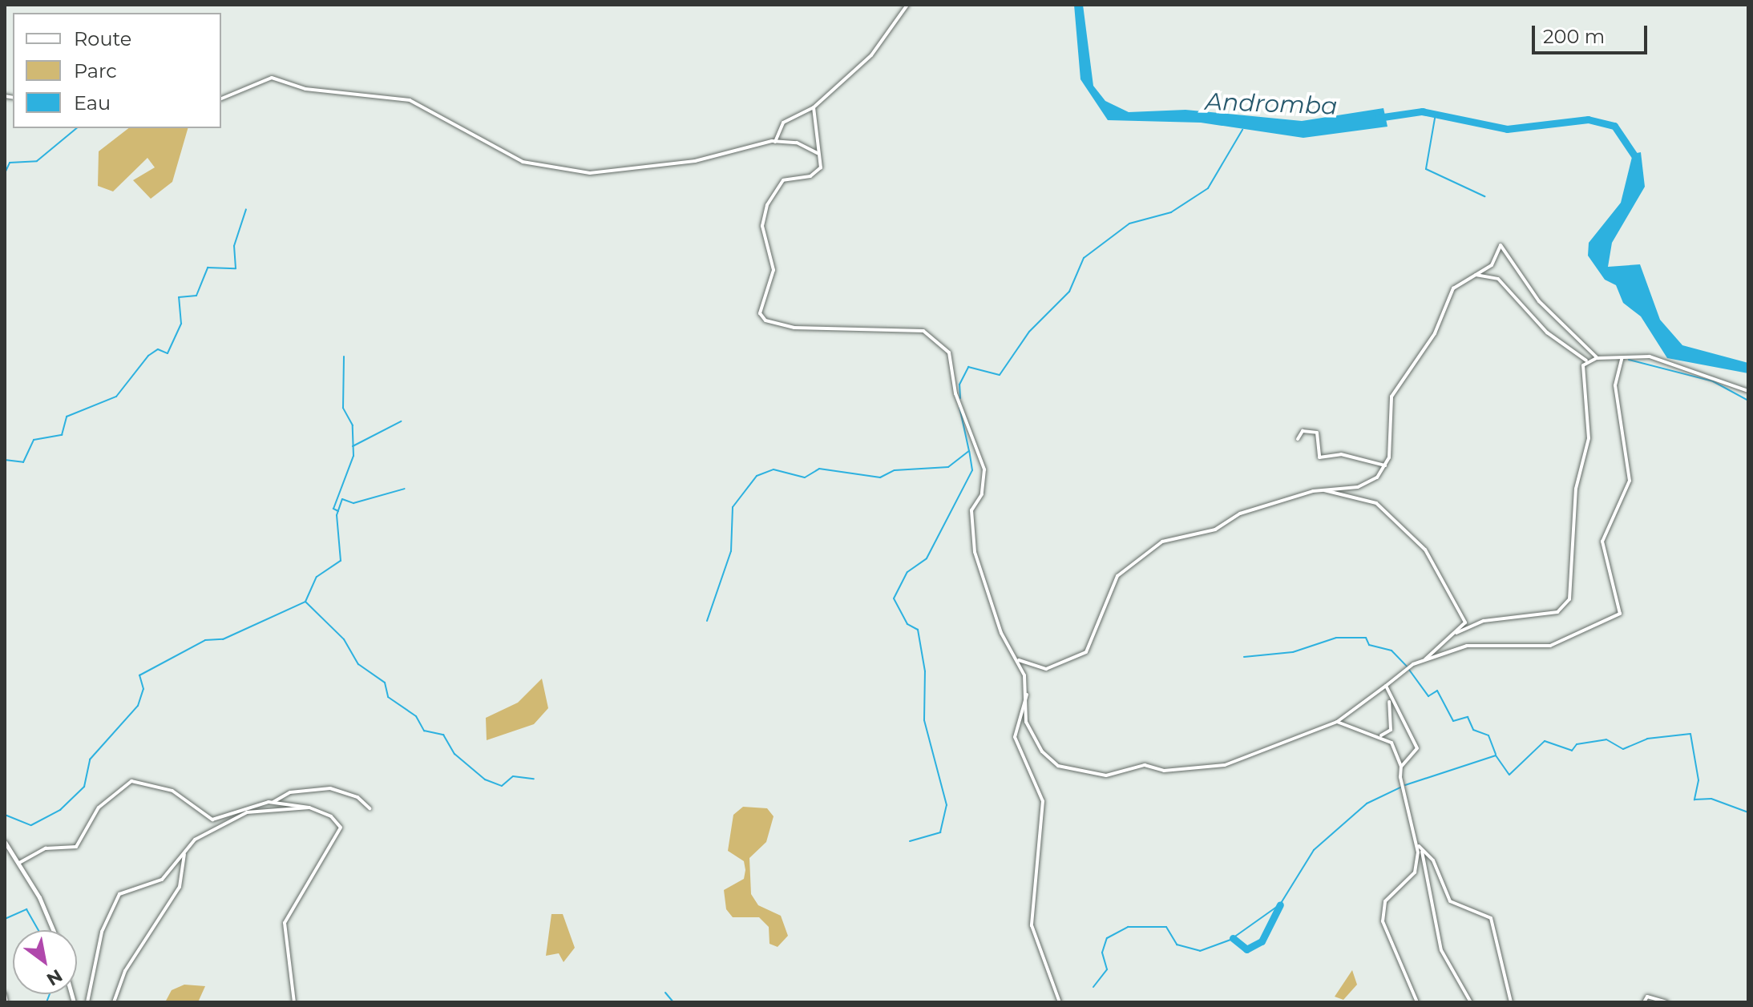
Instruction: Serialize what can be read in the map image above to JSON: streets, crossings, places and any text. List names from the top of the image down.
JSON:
{
  "water": ["Andromba"],
  "legend": ["Route", "Parc", "Eau"],
  "scale_bar": "200 m",
  "north": "bottom right"
}
